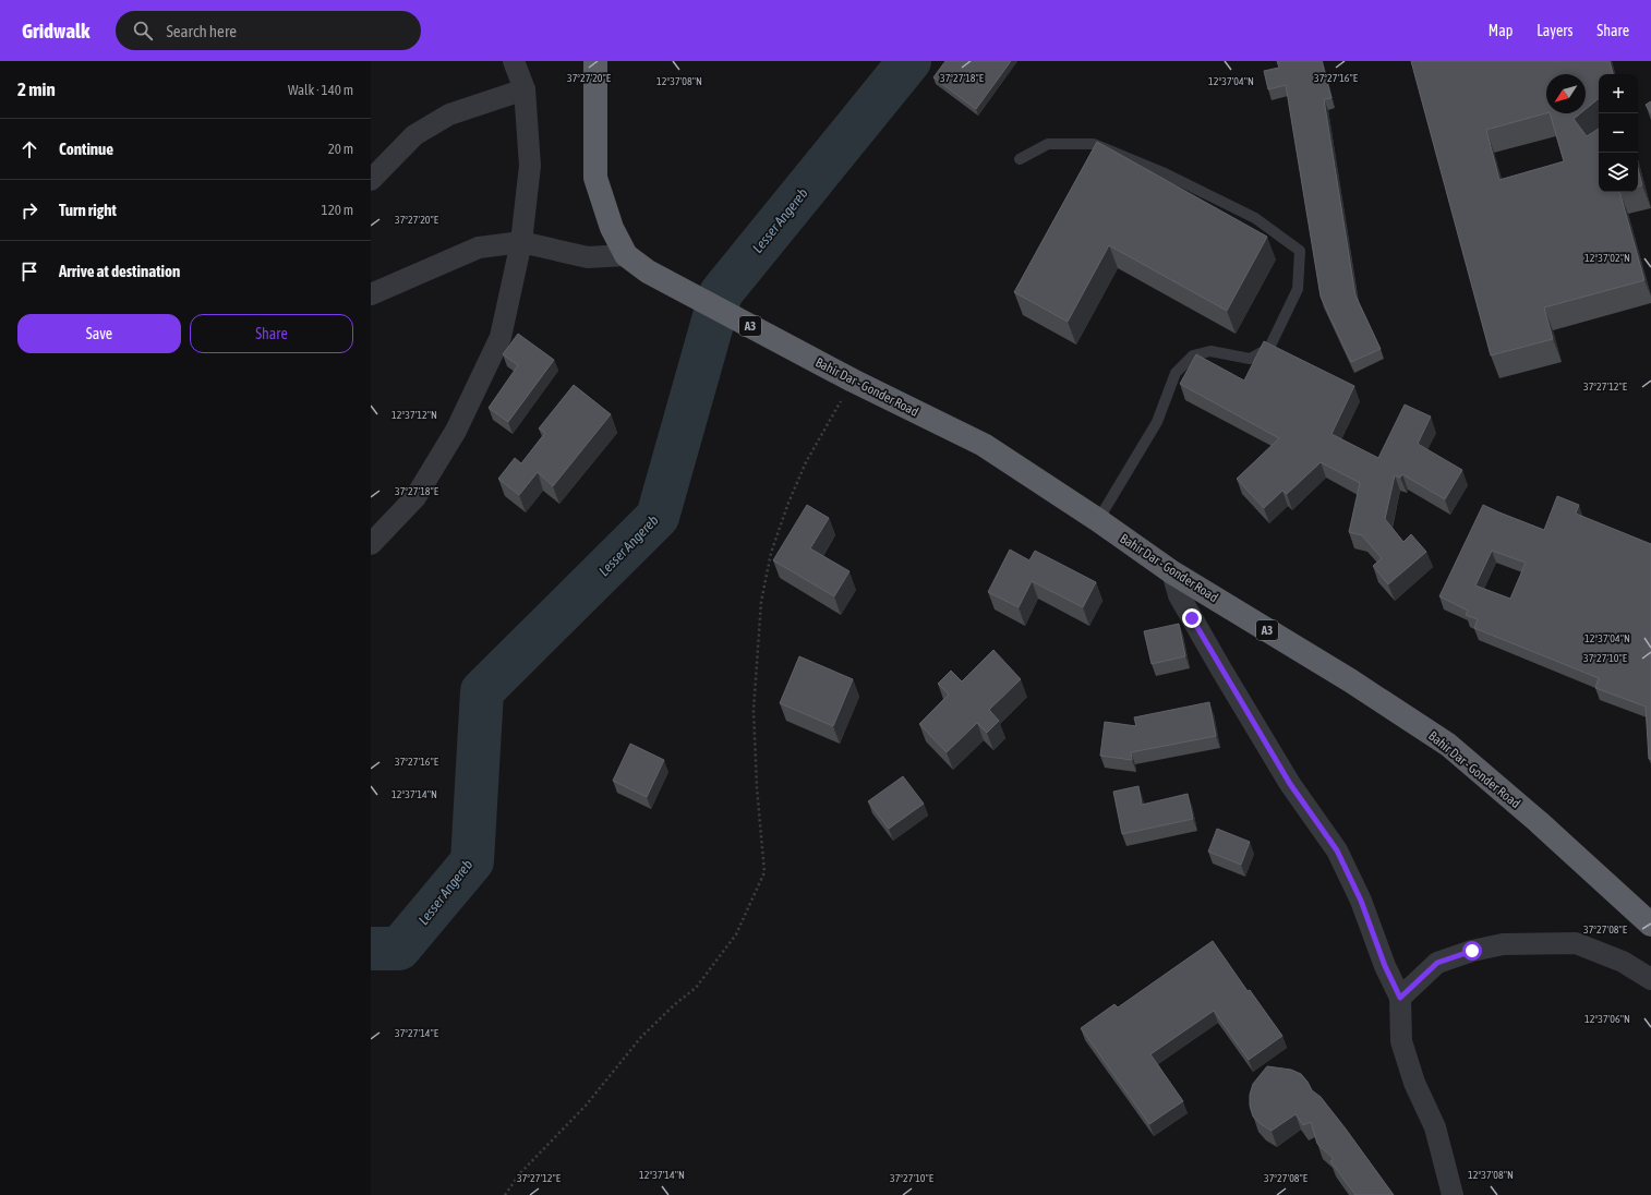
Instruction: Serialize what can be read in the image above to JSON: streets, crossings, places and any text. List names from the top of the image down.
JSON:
{
  "streets": {
    "highway": ["A3", "Bahir Dar - Gonder Road"]
  },
  "crossings": [
    ["A3", "Bahir Dar - Gonder Road"]
  ],
  "water": ["Lesser Angereb"],
  "north": "bottom left",
  "page": {
    "header": "Gridwalk",
    "search": "Search here",
    "nav": ["Map", "Layers", "Share"],
    "heading": ["2 min", "Walk · 140 m"],
    "map_buttons": ["+", "−"],
    "list": [
      ["Continue", "20 m"],
      ["Turn right", "120 m"],
      "Arrive at destination"
    ],
    "buttons": ["Save", "Share"]
  },
  "coordinates": [
    "37°27'20\"E",
    "37°27'18\"E",
    "37°27'16\"E",
    "12°37'08\"N",
    "12°37'04\"N",
    "12°37'02\"N",
    "37°27'12\"E",
    "12°37'12\"N",
    "37°27'10\"E",
    "12°37'14\"N",
    "37°27'08\"E",
    "12°37'06\"N",
    "37°27'14\"E"
  ]
}
